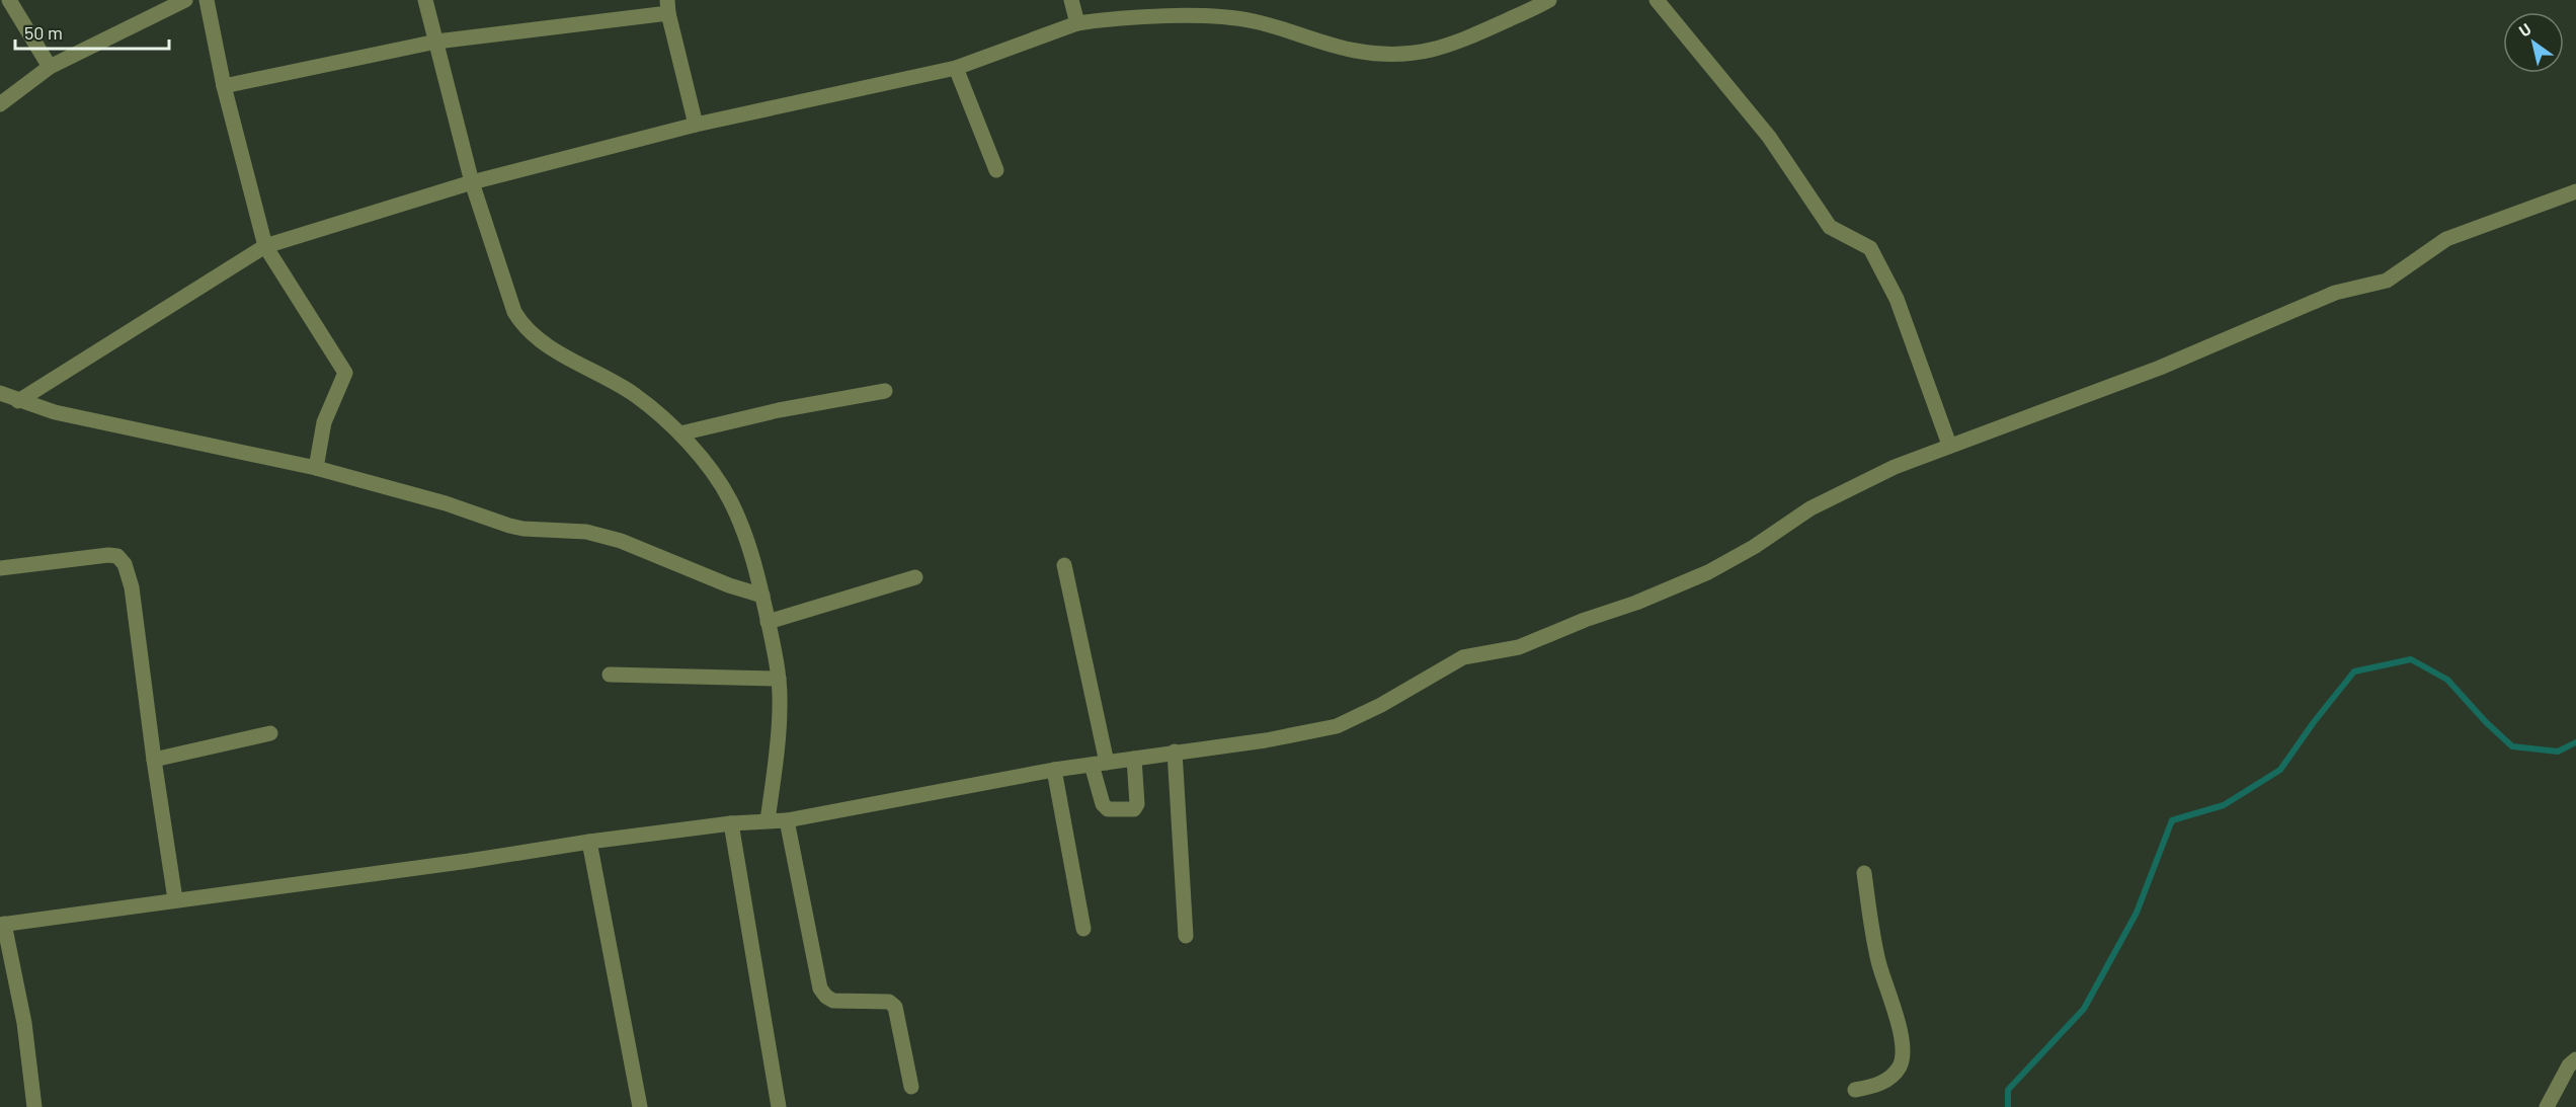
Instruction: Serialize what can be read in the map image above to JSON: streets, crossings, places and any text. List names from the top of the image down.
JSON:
{
  "scale_bar": "50 m",
  "north": "top left"
}
